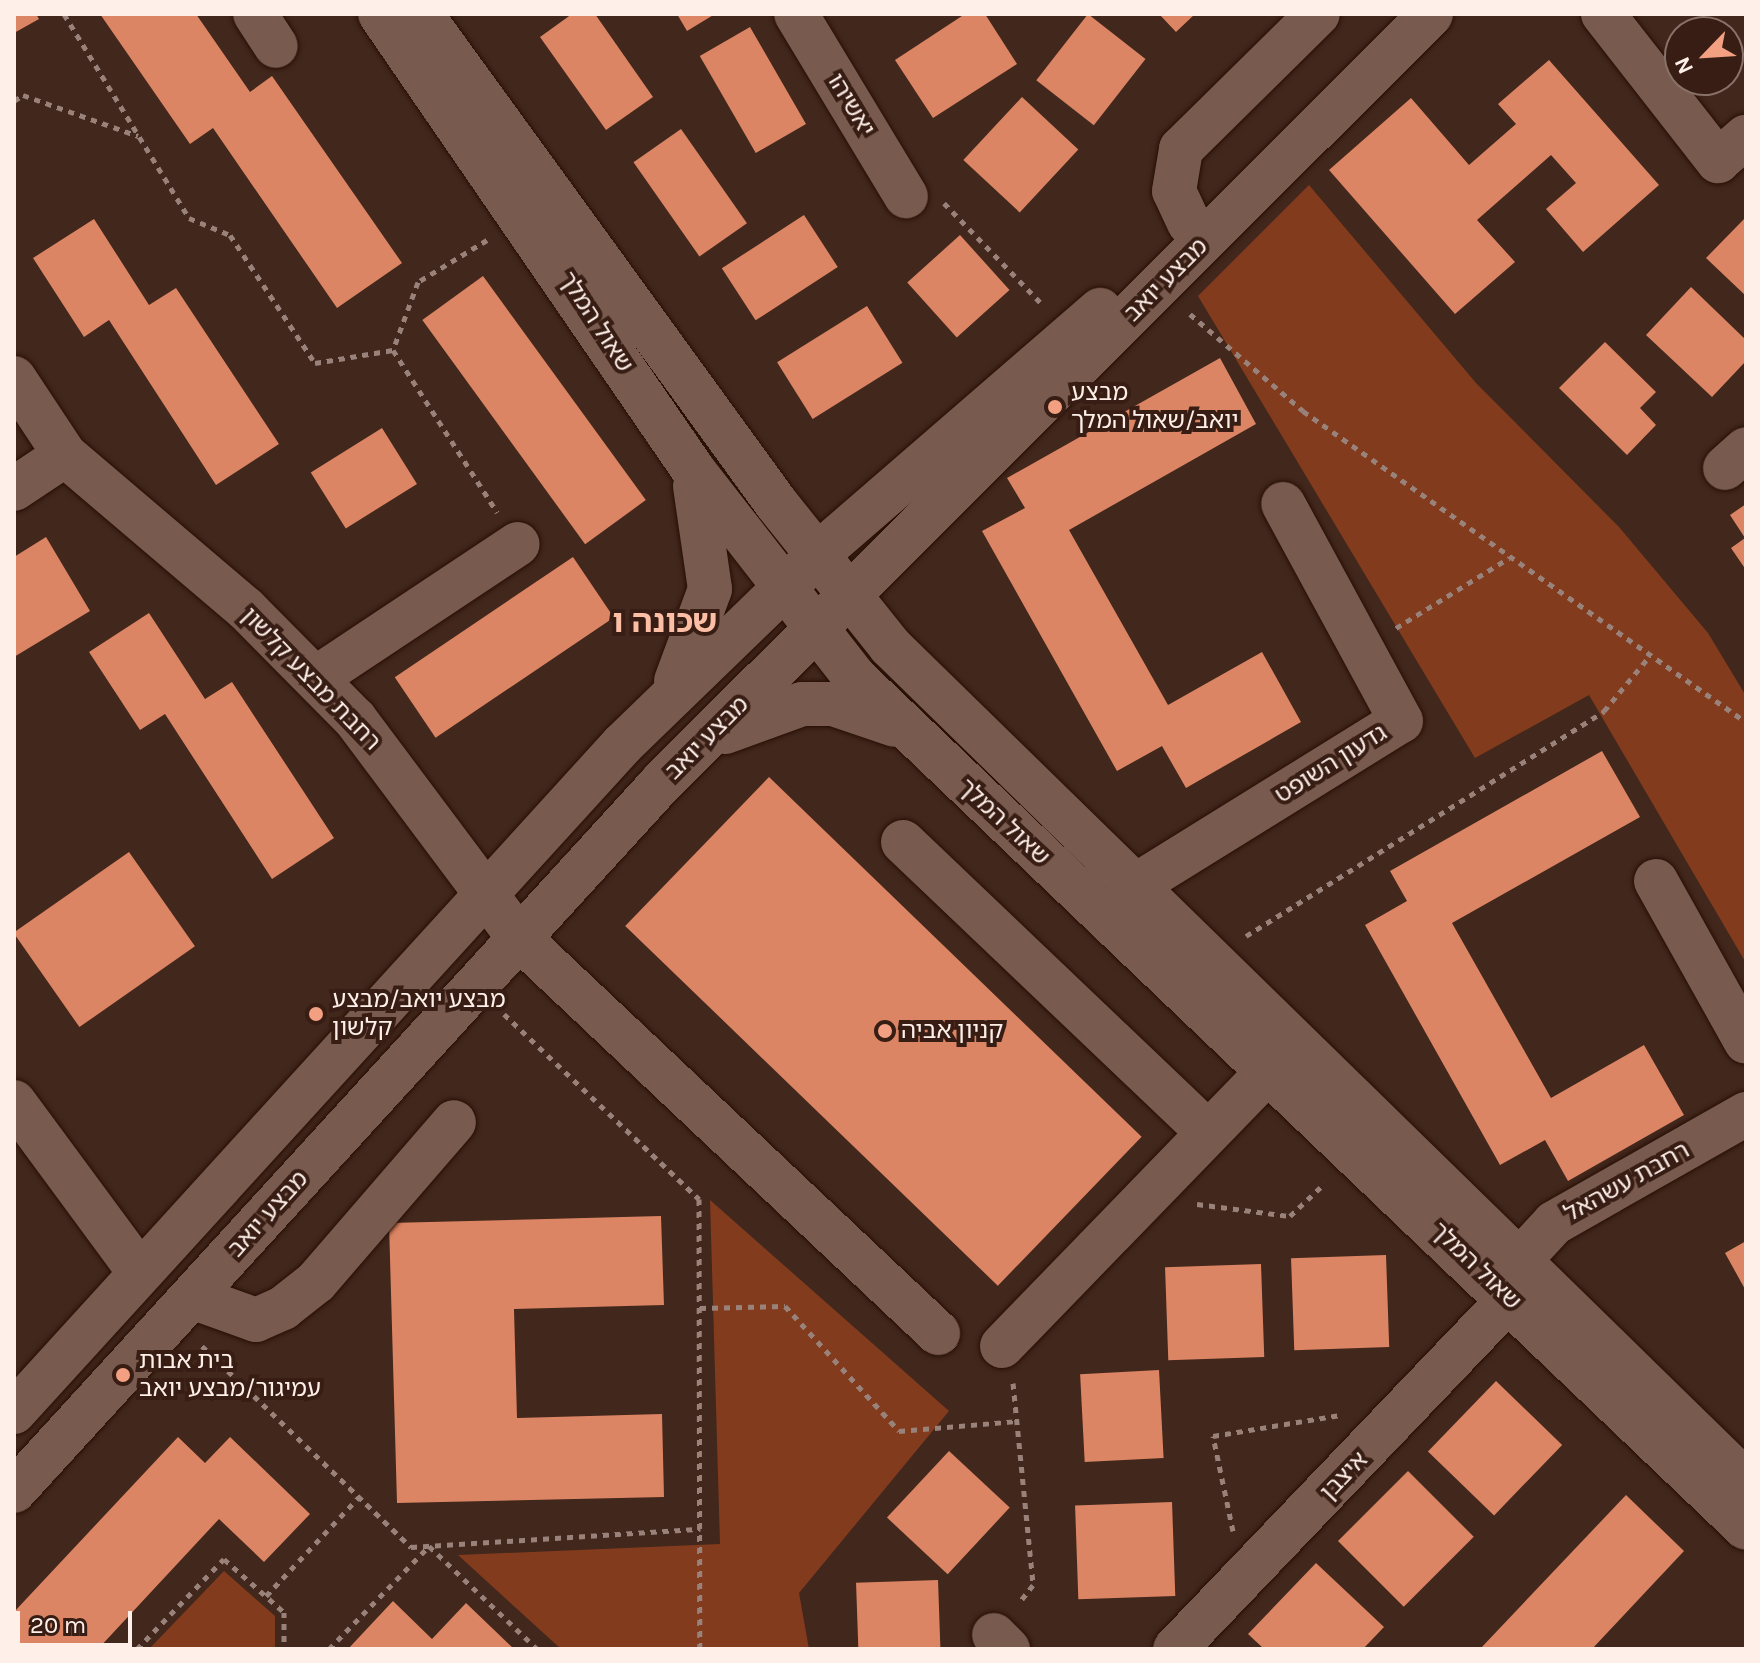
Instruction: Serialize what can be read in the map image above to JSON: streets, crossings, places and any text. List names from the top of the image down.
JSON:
{
  "streets": {
    "street": [
      "יאשיהו",
      "מבצע יואב",
      "שאול המלך",
      "רחבת מבצע קלשון",
      "גדעון השופט",
      "רחבת עשהאל",
      "איצבן"
    ]
  },
  "crossings": [
    ["מבצע יואב", "שאול המלך"],
    ["מבצע יואב", "רחבת מבצע קלשון"],
    ["שאול המלך", "גדעון השופט"],
    ["שאול המלך", "רחבת עשהאל"],
    ["שאול המלך", "איצבן"],
    ["רחבת עשהאל", "איצבן"]
  ],
  "districts": ["שכונה ו"],
  "places": [
    "מבצע יואב/שאול המלך",
    "מבצע יואב/מבצע קלשון",
    "קניון אביה",
    "בית אבות עמיגור/מבצע יואב"
  ],
  "scale_bar": "20 m",
  "north": "bottom left"
}
